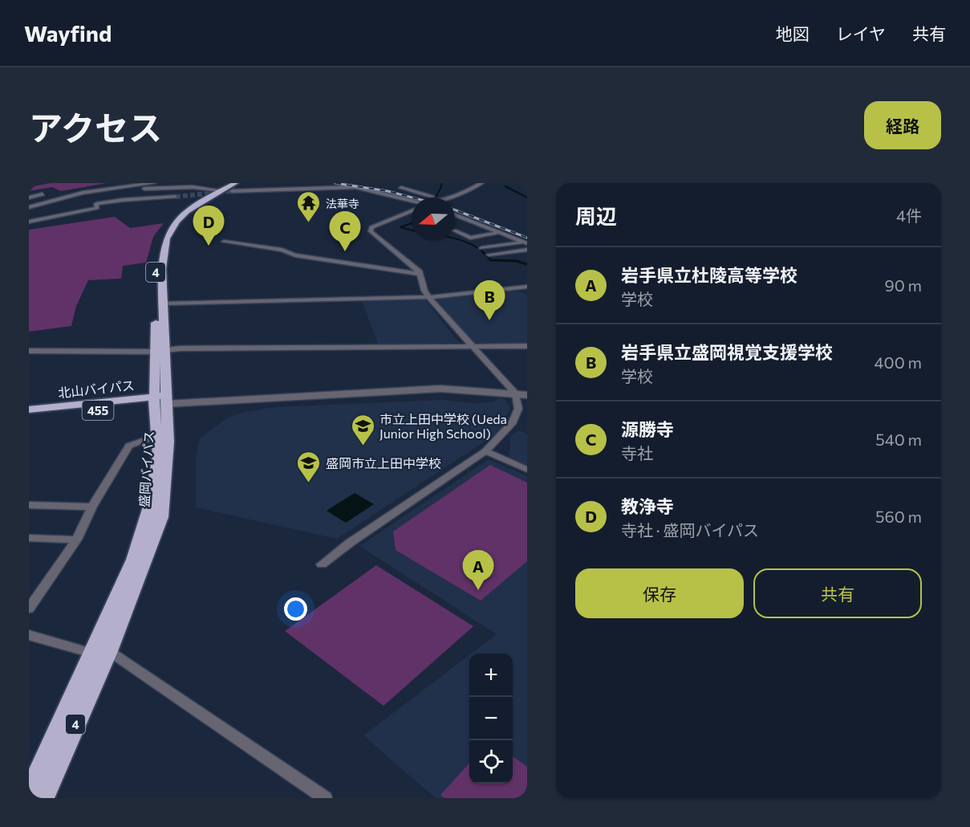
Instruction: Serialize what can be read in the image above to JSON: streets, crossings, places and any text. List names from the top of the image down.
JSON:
{
  "streets": {
    "highway": [
      "4",
      "北山バイパス",
      "455",
      "盛岡バイパス"
    ]
  },
  "crossings": [
    ["北山バイパス", "盛岡バイパス"]
  ],
  "places": {
    "temple": ["法華寺"],
    "school or university": ["市立上田中学校 (Ueda Junior High School)", "盛岡市立上田中学校"]
  },
  "north": "left",
  "page": {
    "header": "Wayfind",
    "nav": ["地図", "レイヤ", "共有"],
    "title": "アクセス",
    "buttons": [
      "経路",
      ["保存", "共有"]
    ],
    "heading": ["周辺", "4件"],
    "pins": [
      "D",
      "C",
      "B",
      "A"
    ],
    "list": [
      {
        "mark": "A",
        "name": "岩手県立杜陵高等学校",
        "note": "学校",
        "value": "90 m"
      },
      {
        "mark": "B",
        "name": "岩手県立盛岡視覚支援学校",
        "note": "学校",
        "value": "400 m"
      },
      {
        "mark": "C",
        "name": "源勝寺",
        "note": "寺社",
        "value": "540 m"
      },
      {
        "mark": "D",
        "name": "教浄寺",
        "note": "寺社 · 盛岡バイパス",
        "value": "560 m"
      }
    ],
    "map_buttons": ["+", "−"]
  }
}
